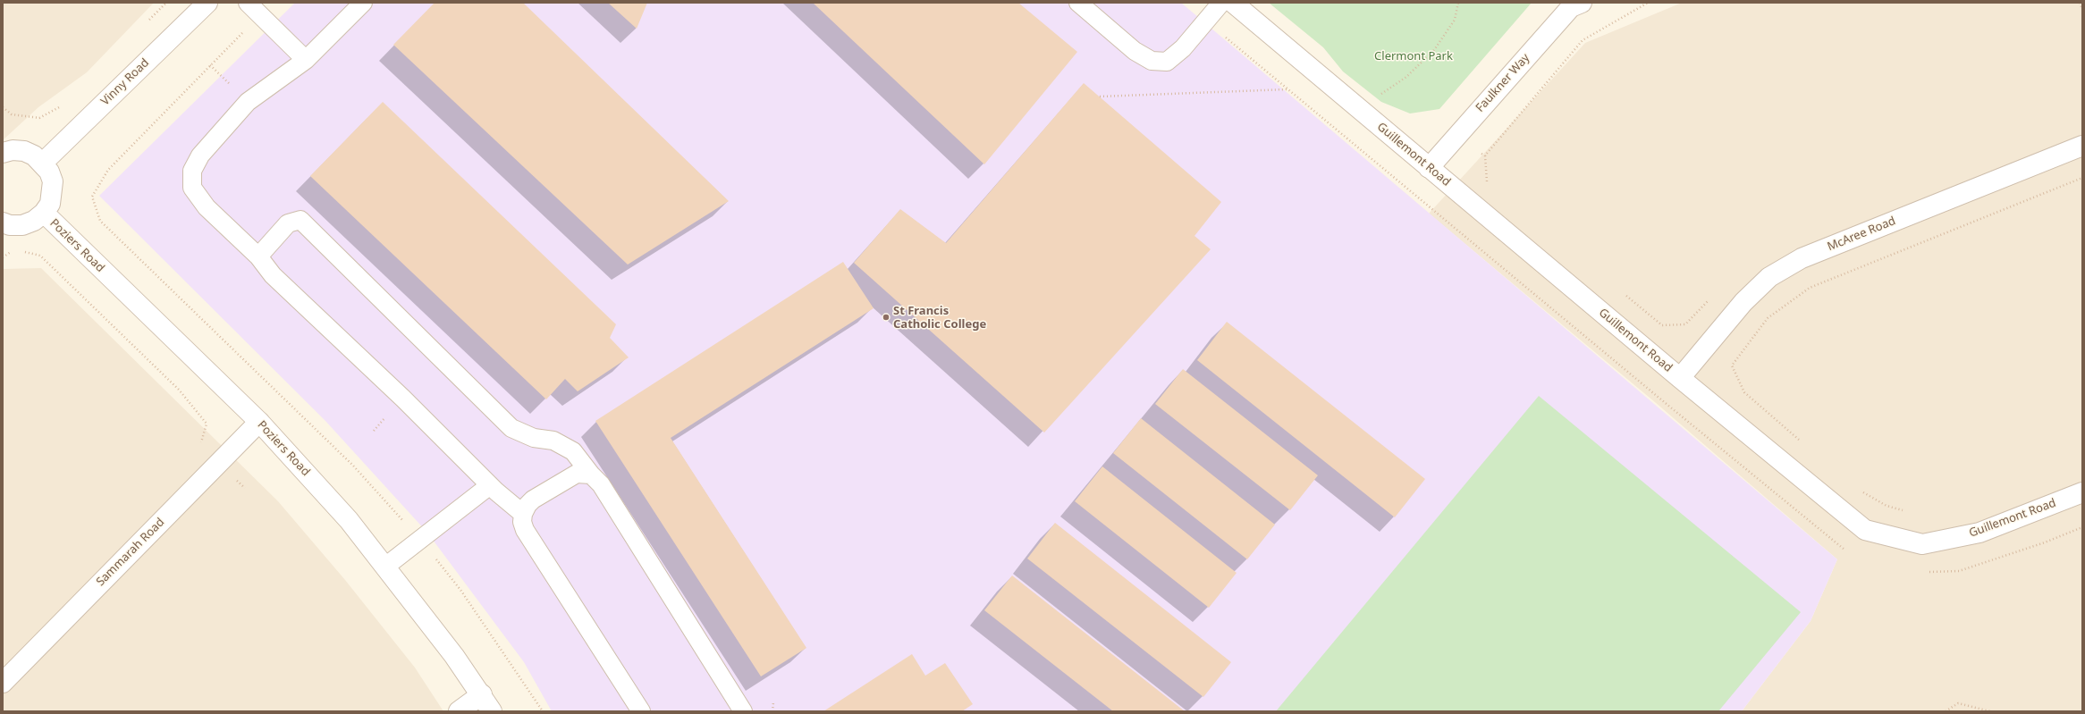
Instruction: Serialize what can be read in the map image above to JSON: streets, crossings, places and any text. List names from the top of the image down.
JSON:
{
  "streets": {
    "street": [
      "Vinny Road",
      "Faulkner Way",
      "Guillemont Road",
      "McAree Road",
      "Poziers Road",
      "Sammarah Road"
    ]
  },
  "crossings": [
    ["Faulkner Way", "Guillemont Road"],
    ["Guillemont Road", "McAree Road"],
    ["Poziers Road", "Sammarah Road"]
  ],
  "parks": ["Clermont Park"],
  "places": ["St Francis Catholic College"]
}
